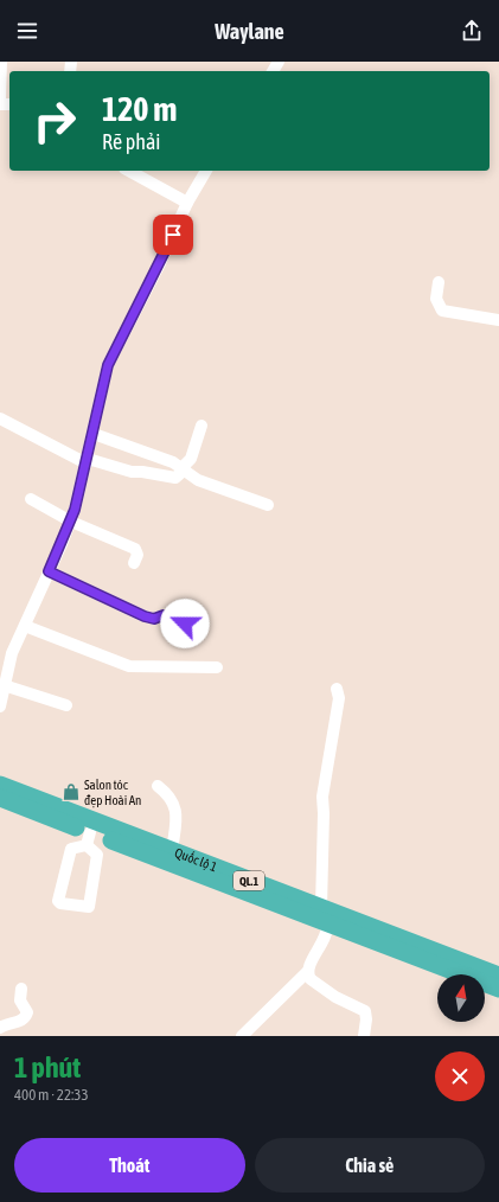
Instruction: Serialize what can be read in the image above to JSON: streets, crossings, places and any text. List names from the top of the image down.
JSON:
{
  "streets": {
    "highway": ["Quốc lộ 1", "QL.1"]
  },
  "places": {
    "shop": ["Salon tóc đẹp Hoài An"]
  },
  "north": "top",
  "page": {
    "header": "Waylane",
    "turn": ["120 m", "Rẽ phải"],
    "heading": ["1 phút", "400 m · 22:33"],
    "buttons": ["Thoát", "Chia sẻ"]
  }
}
